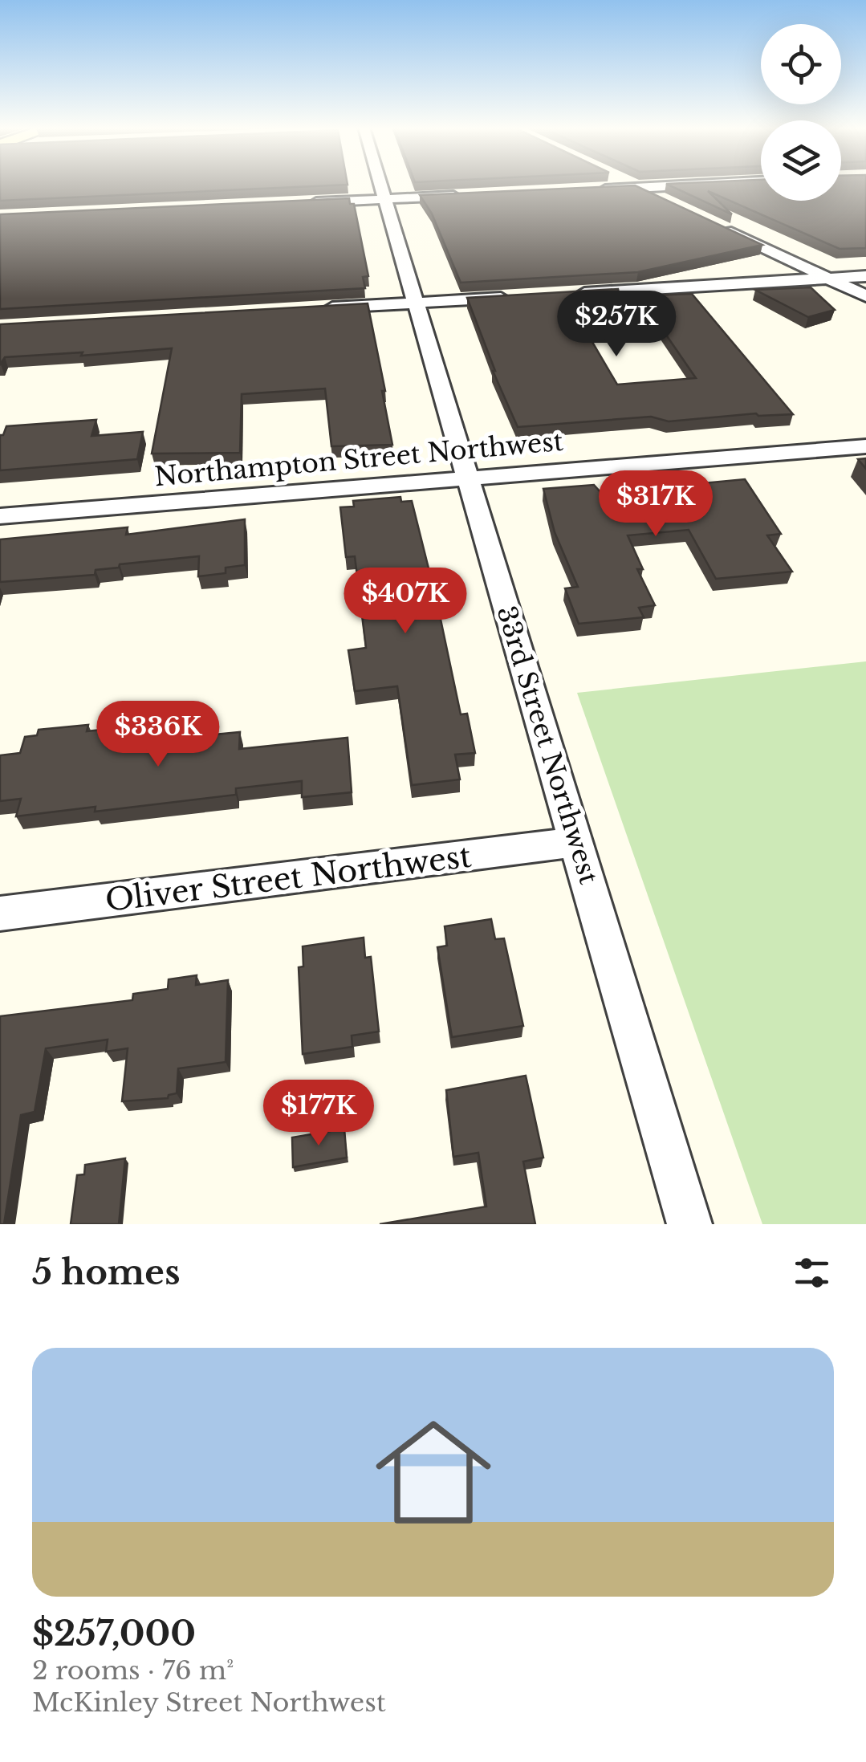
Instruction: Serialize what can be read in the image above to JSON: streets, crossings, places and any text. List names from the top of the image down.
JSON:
{
  "streets": {
    "street": ["Northampton Street Northwest", "33rd Street Northwest", "Oliver Street Northwest"]
  },
  "crossings": [
    ["Northampton Street Northwest", "33rd Street Northwest"],
    ["33rd Street Northwest", "Oliver Street Northwest"]
  ],
  "page": {
    "price": [
      "$257K",
      "$317K",
      "$407K",
      "$336K",
      "$177K"
    ],
    "heading": "5 homes",
    "list": [
      {
        "name": "$257,000",
        "note": "2 rooms · 76 m² · McKinley Street Northwest"
      }
    ]
  }
}
